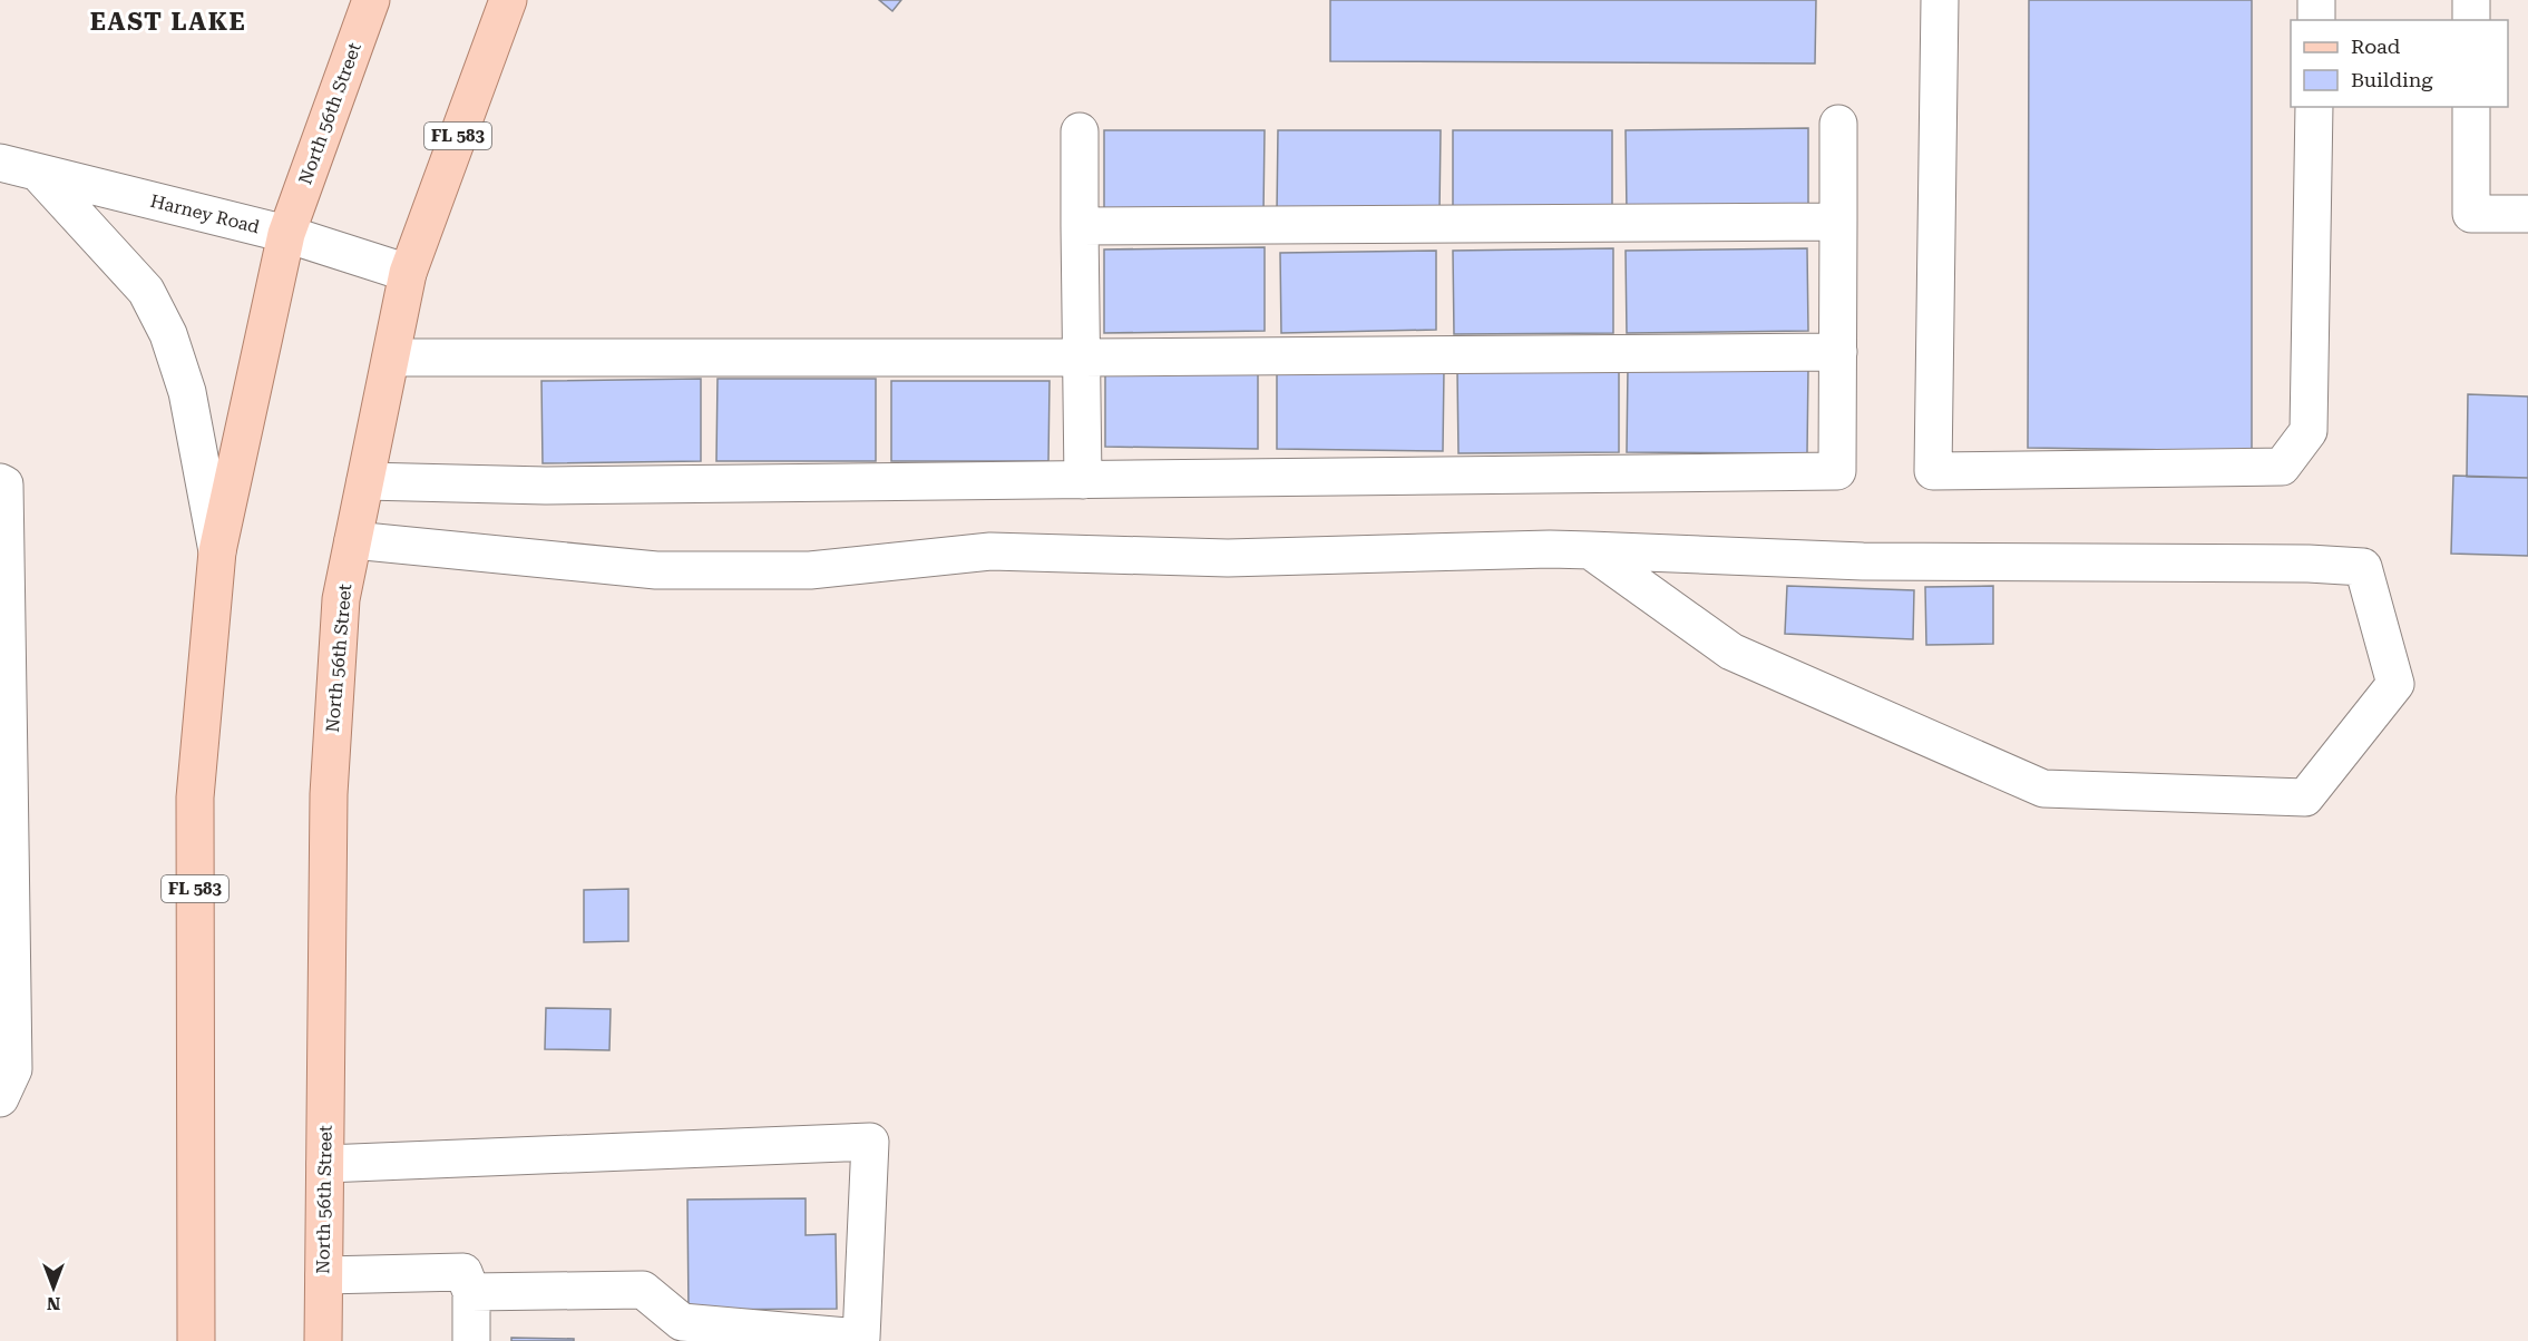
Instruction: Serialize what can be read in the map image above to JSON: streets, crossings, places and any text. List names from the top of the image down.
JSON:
{
  "streets": {
    "main road": ["North 56th Street", "FL 583"],
    "street": ["Harney Road"]
  },
  "crossings": [
    ["North 56th Street", "Harney Road"]
  ],
  "districts": ["EAST LAKE"],
  "legend": ["Road", "Building"],
  "north": "bottom"
}
